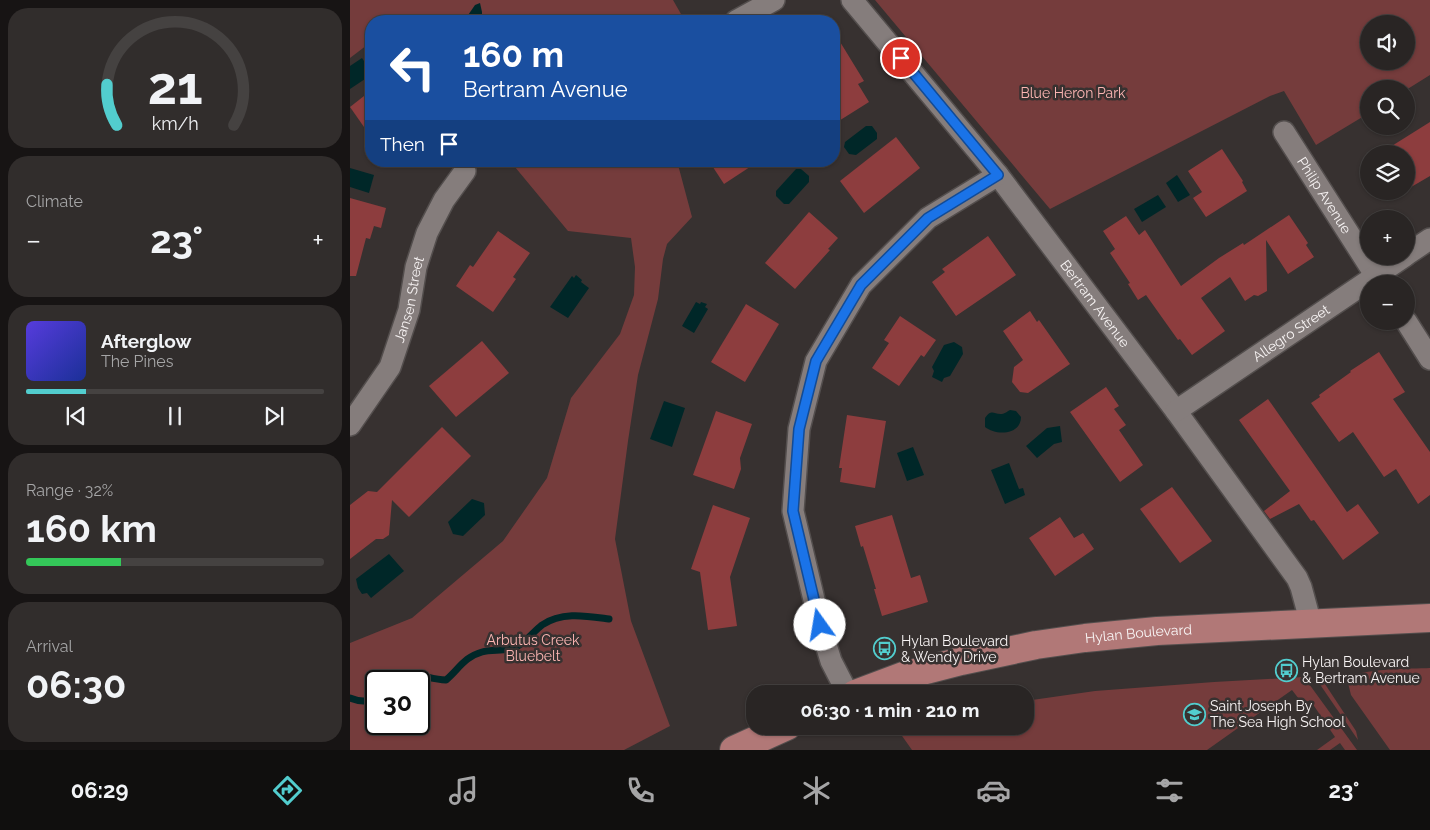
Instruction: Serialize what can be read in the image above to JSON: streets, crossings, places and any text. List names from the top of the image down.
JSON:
{
  "streets": {
    "main road": ["Hylan Boulevard"],
    "street": [
      "Philip Avenue",
      "Jansen Street",
      "Bertram Avenue",
      "Allegro Street"
    ]
  },
  "crossings": [
    ["Bertram Avenue", "Allegro Street"],
    ["Bertram Avenue", "Hylan Boulevard"]
  ],
  "parks": ["Blue Heron Park", "Arbutus Creek Bluebelt"],
  "places": {
    "bus stop": ["Hylan Boulevard & Wendy Drive", "Hylan Boulevard & Bertram Avenue"],
    "school or university": ["Saint Joseph By The Sea High School"]
  },
  "page": {
    "map_buttons": ["+", "−"],
    "turn": ["160 m", "Bertram Avenue"],
    "then": "Then",
    "tile": [
      "Climate",
      ["Range · 32%", "160 km"],
      ["Arrival", "06:30"]
    ],
    "heat": ["−", "23°", "+"],
    "song": ["Afterglow", "The Pines"],
    "limit": "30",
    "trip": "06:30 · 1 min · 210 m",
    "tabs": ["06:29", "23°"],
    "gauge": ["21", "km/h"]
  }
}
